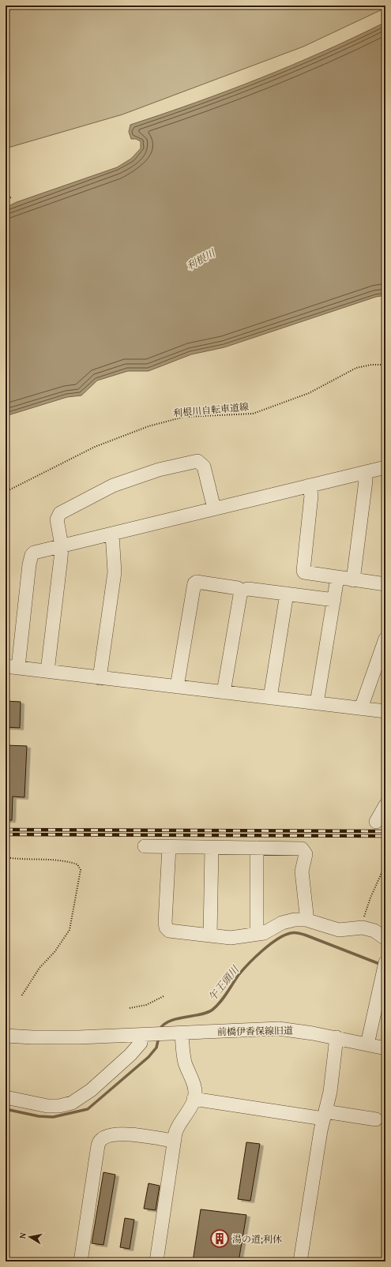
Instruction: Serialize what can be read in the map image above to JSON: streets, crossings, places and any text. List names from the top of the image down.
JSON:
{
  "streets": {
    "street": ["前橋伊香保線旧道"],
    "path": ["利根川自転車道線"]
  },
  "water": ["利根川", "午王頭川"],
  "places": {
    "building": ["湯の道;利休"]
  },
  "north": "left"
}
